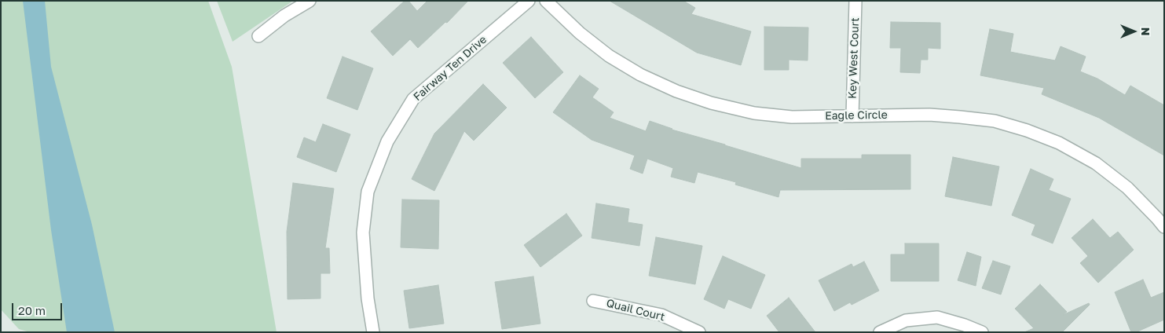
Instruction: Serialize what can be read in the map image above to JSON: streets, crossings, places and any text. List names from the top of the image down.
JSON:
{
  "streets": {
    "street": [
      "Key West Court",
      "Fairway Ten Drive",
      "Eagle Circle",
      "Quail Court"
    ]
  },
  "crossings": [
    ["Key West Court", "Eagle Circle"]
  ],
  "scale_bar": "20 m",
  "north": "right"
}
